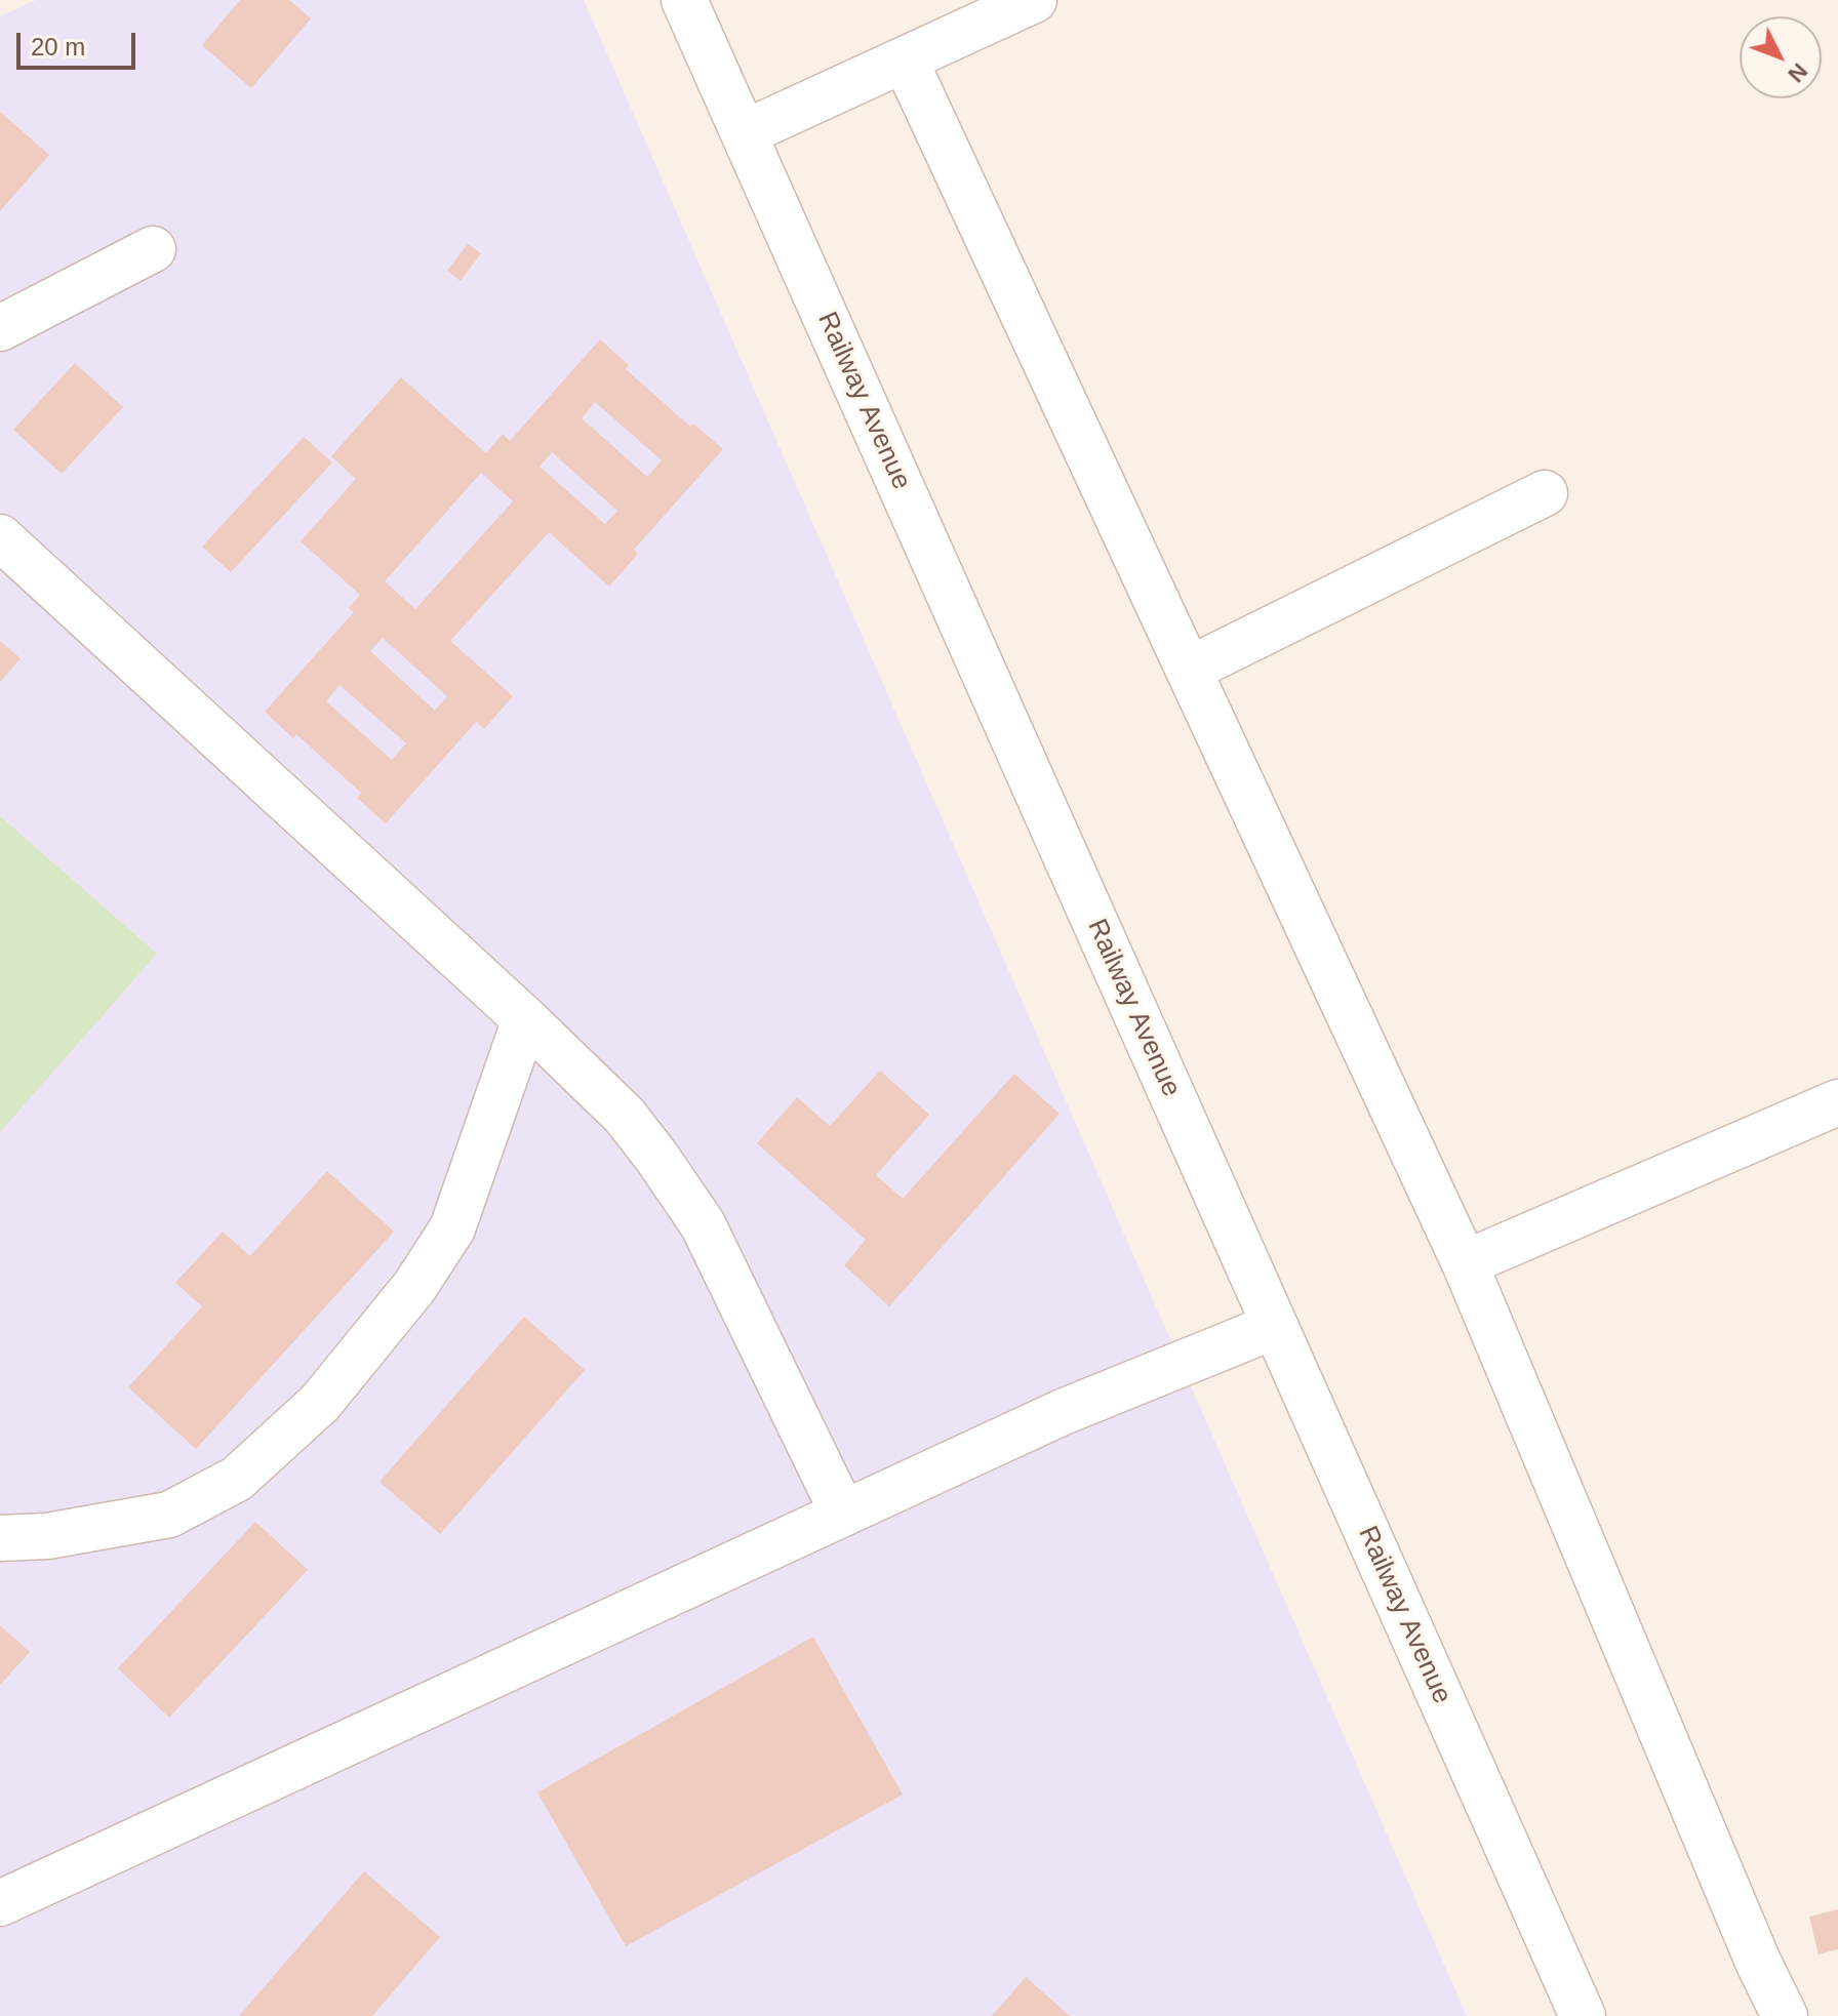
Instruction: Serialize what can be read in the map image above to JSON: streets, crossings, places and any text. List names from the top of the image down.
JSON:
{
  "streets": {
    "street": ["Railway Avenue"]
  },
  "scale_bar": "20 m",
  "north": "bottom right"
}
